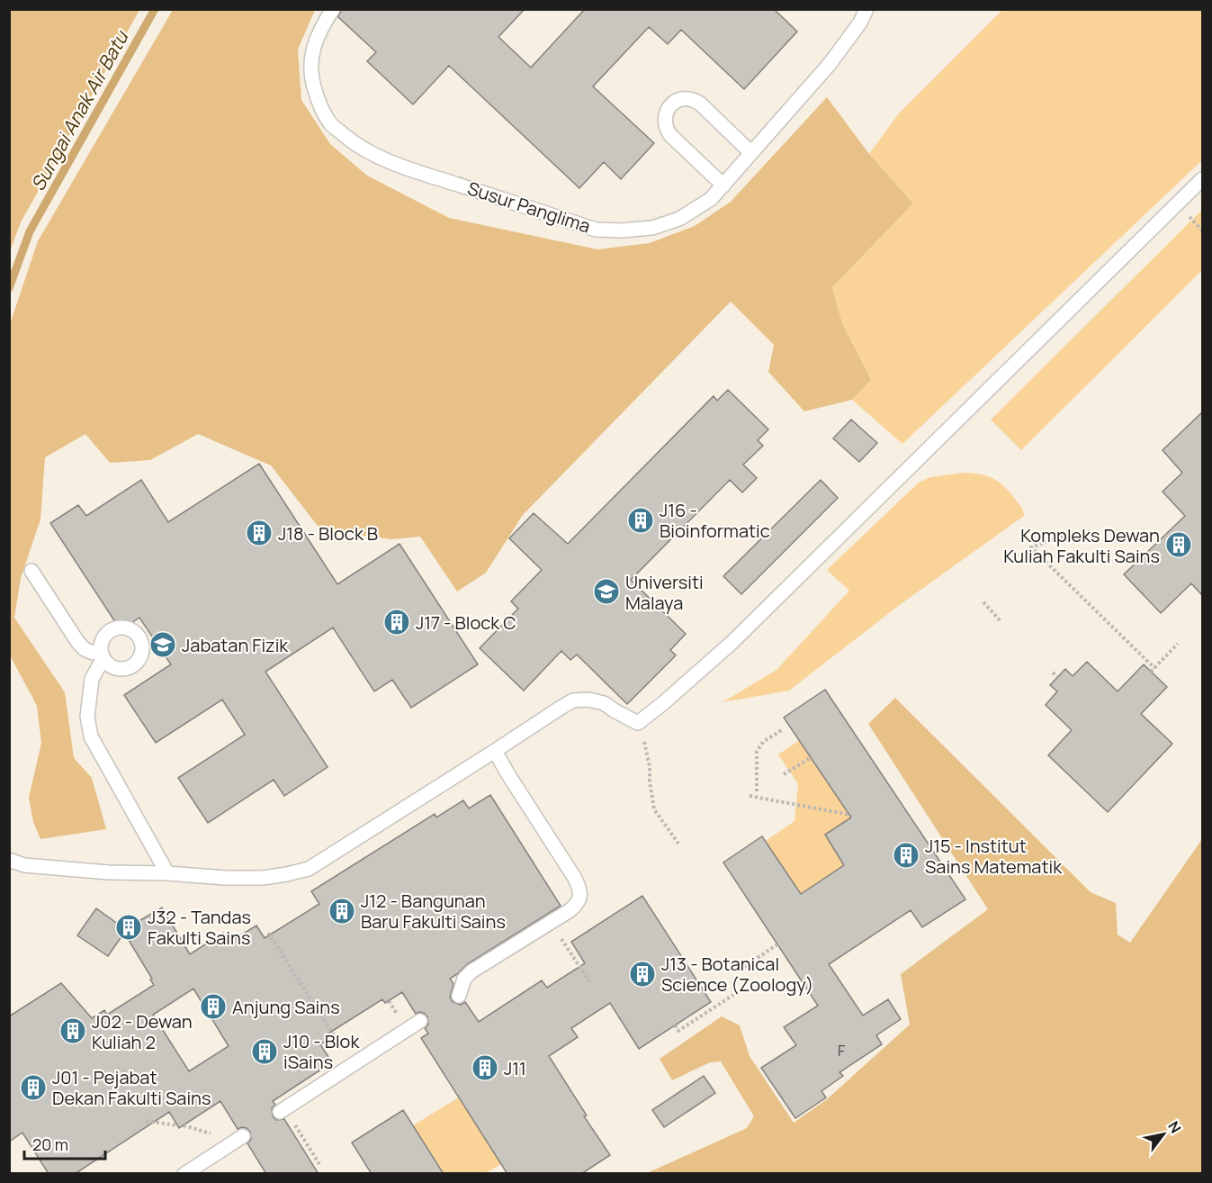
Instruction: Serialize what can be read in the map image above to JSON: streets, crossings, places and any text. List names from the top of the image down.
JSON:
{
  "streets": {
    "lane": ["Susur Panglima"]
  },
  "water": ["Sungai Anak Air Batu"],
  "places": {
    "building": [
      "J16 - Bioinformatic",
      "J18 - Block B",
      "Kompleks Dewan Kuliah Fakulti Sains",
      "J17 - Block C",
      "J15 - Institut Sains Matematik",
      "J12 - Bangunan Baru Fakulti Sains",
      "J32 - Tandas Fakulti Sains",
      "J13 - Botanical Science (Zoology)",
      "Anjung Sains",
      "J02 - Dewan Kuliah 2",
      "J10 - Blok iSains",
      "J11",
      "J01 - Pejabat Dekan Fakulti Sains"
    ],
    "school or university": ["Universiti Malaya", "Jabatan Fizik"]
  },
  "house_numbers": ["F"],
  "scale_bar": "20 m",
  "north": "top right"
}
